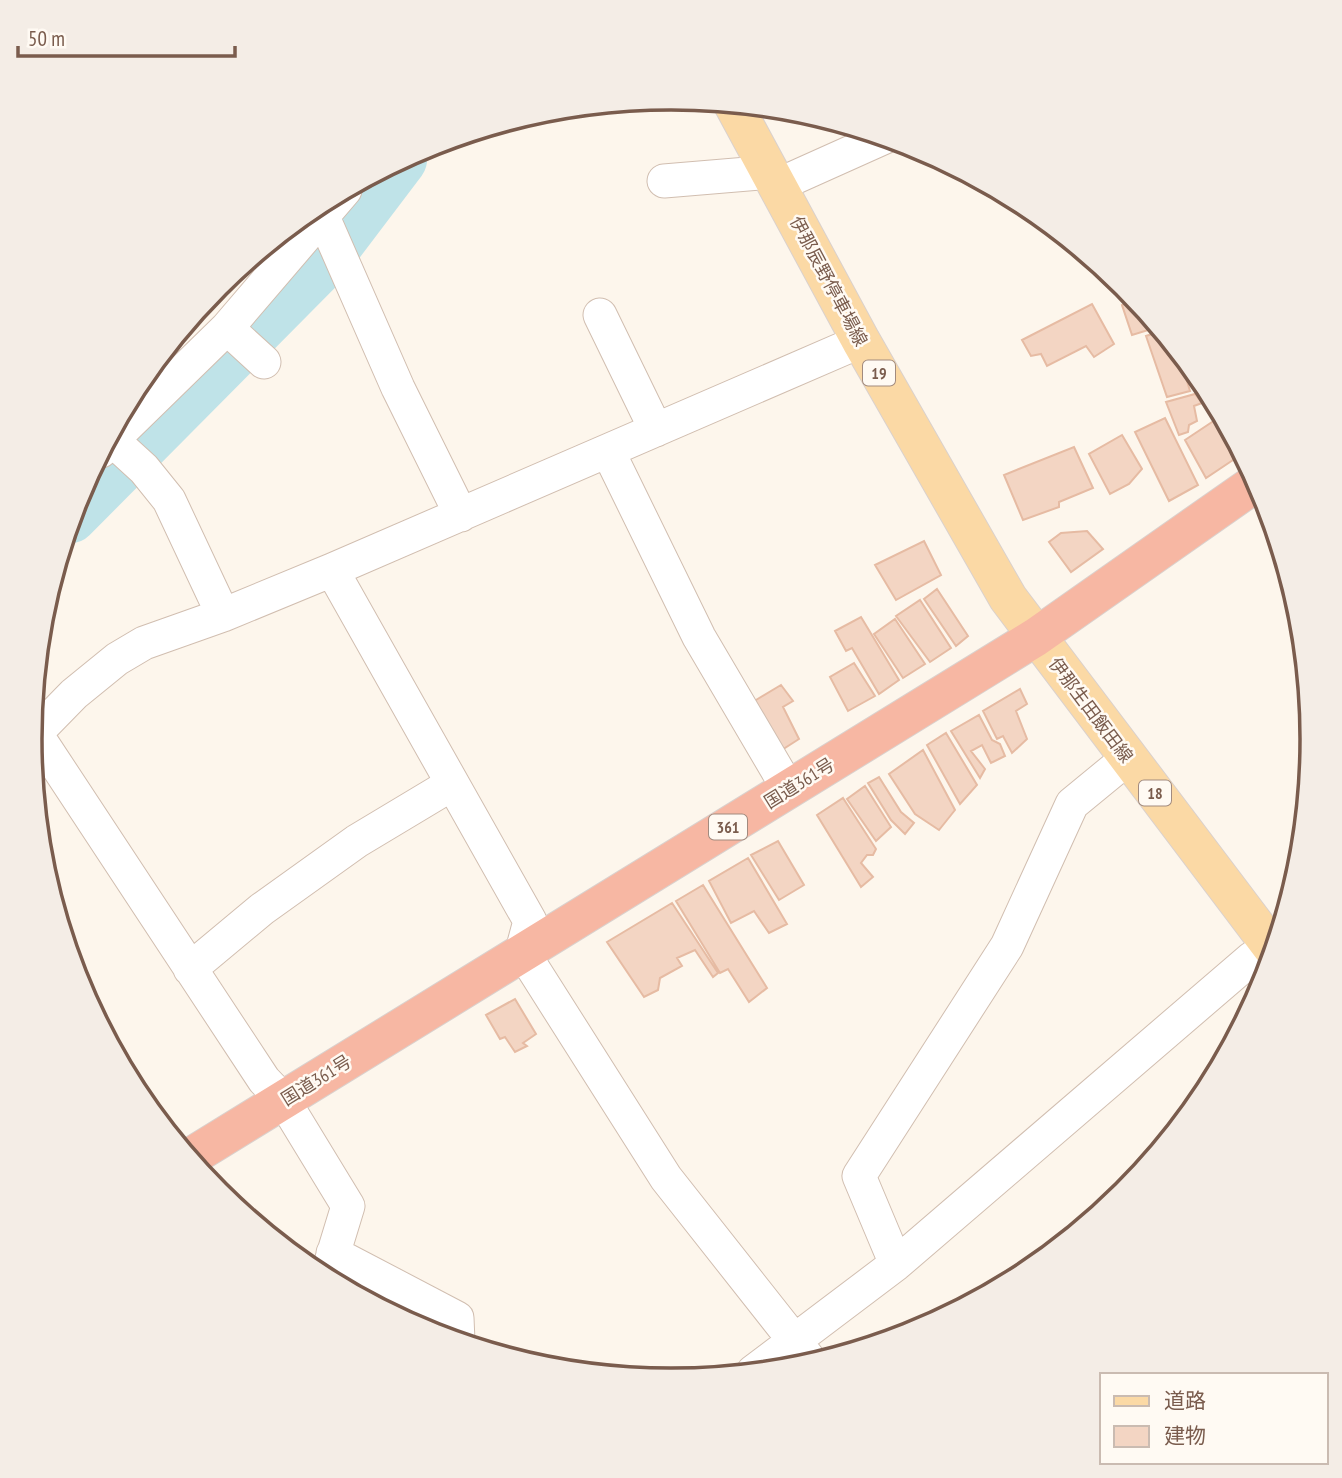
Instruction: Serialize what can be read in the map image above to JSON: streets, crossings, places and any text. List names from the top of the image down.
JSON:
{
  "streets": {
    "highway": ["国道361号", "361"],
    "main road": [
      "伊那辰野停車場線",
      "19",
      "伊那生田飯田線",
      "18"
    ]
  },
  "crossings": [
    ["伊那辰野停車場線", "伊那生田飯田線"],
    ["伊那辰野停車場線", "国道361号"],
    ["伊那生田飯田線", "国道361号"]
  ],
  "legend": ["道路", "建物"],
  "scale_bar": "50 m"
}
